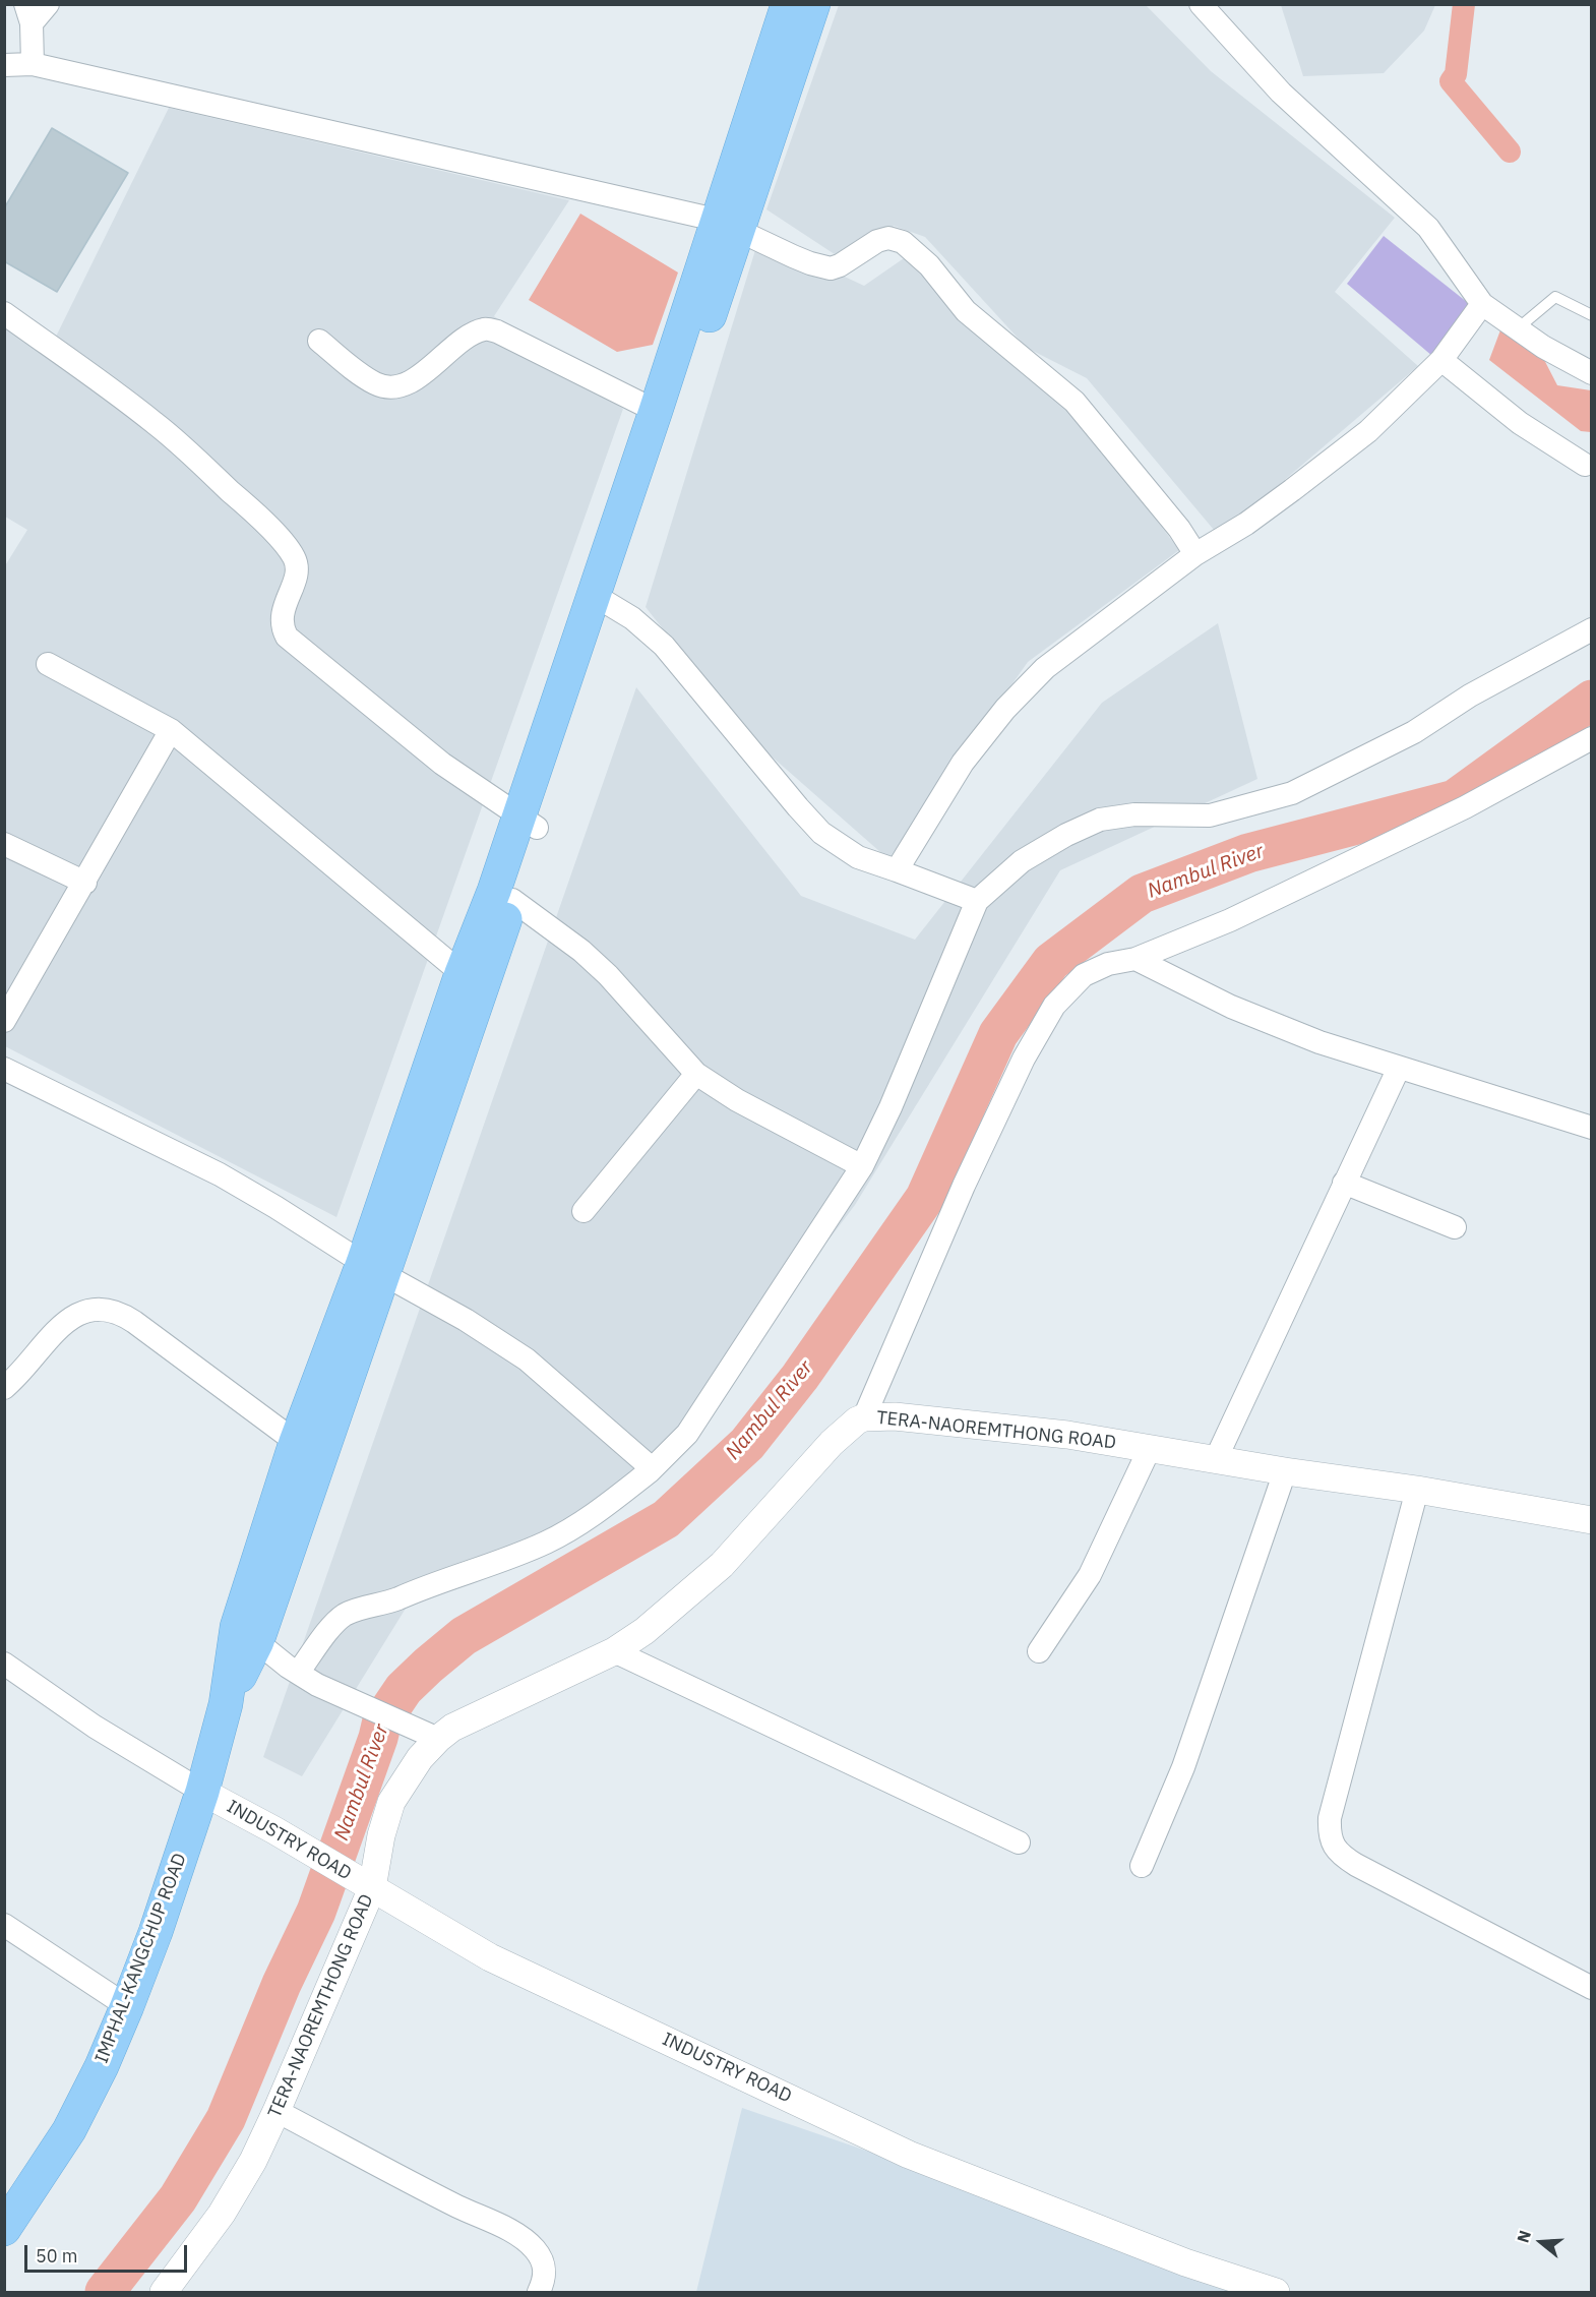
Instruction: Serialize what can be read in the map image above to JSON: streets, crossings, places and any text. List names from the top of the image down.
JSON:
{
  "streets": {
    "main road": ["IMPHAL-KANGCHUP ROAD"],
    "street": ["TERA-NAOREMTHONG ROAD", "INDUSTRY ROAD"]
  },
  "crossings": [
    ["TERA-NAOREMTHONG ROAD", "INDUSTRY ROAD"],
    ["INDUSTRY ROAD", "IMPHAL-KANGCHUP ROAD"]
  ],
  "water": ["Nambul River"],
  "scale_bar": "50 m",
  "north": "left"
}
